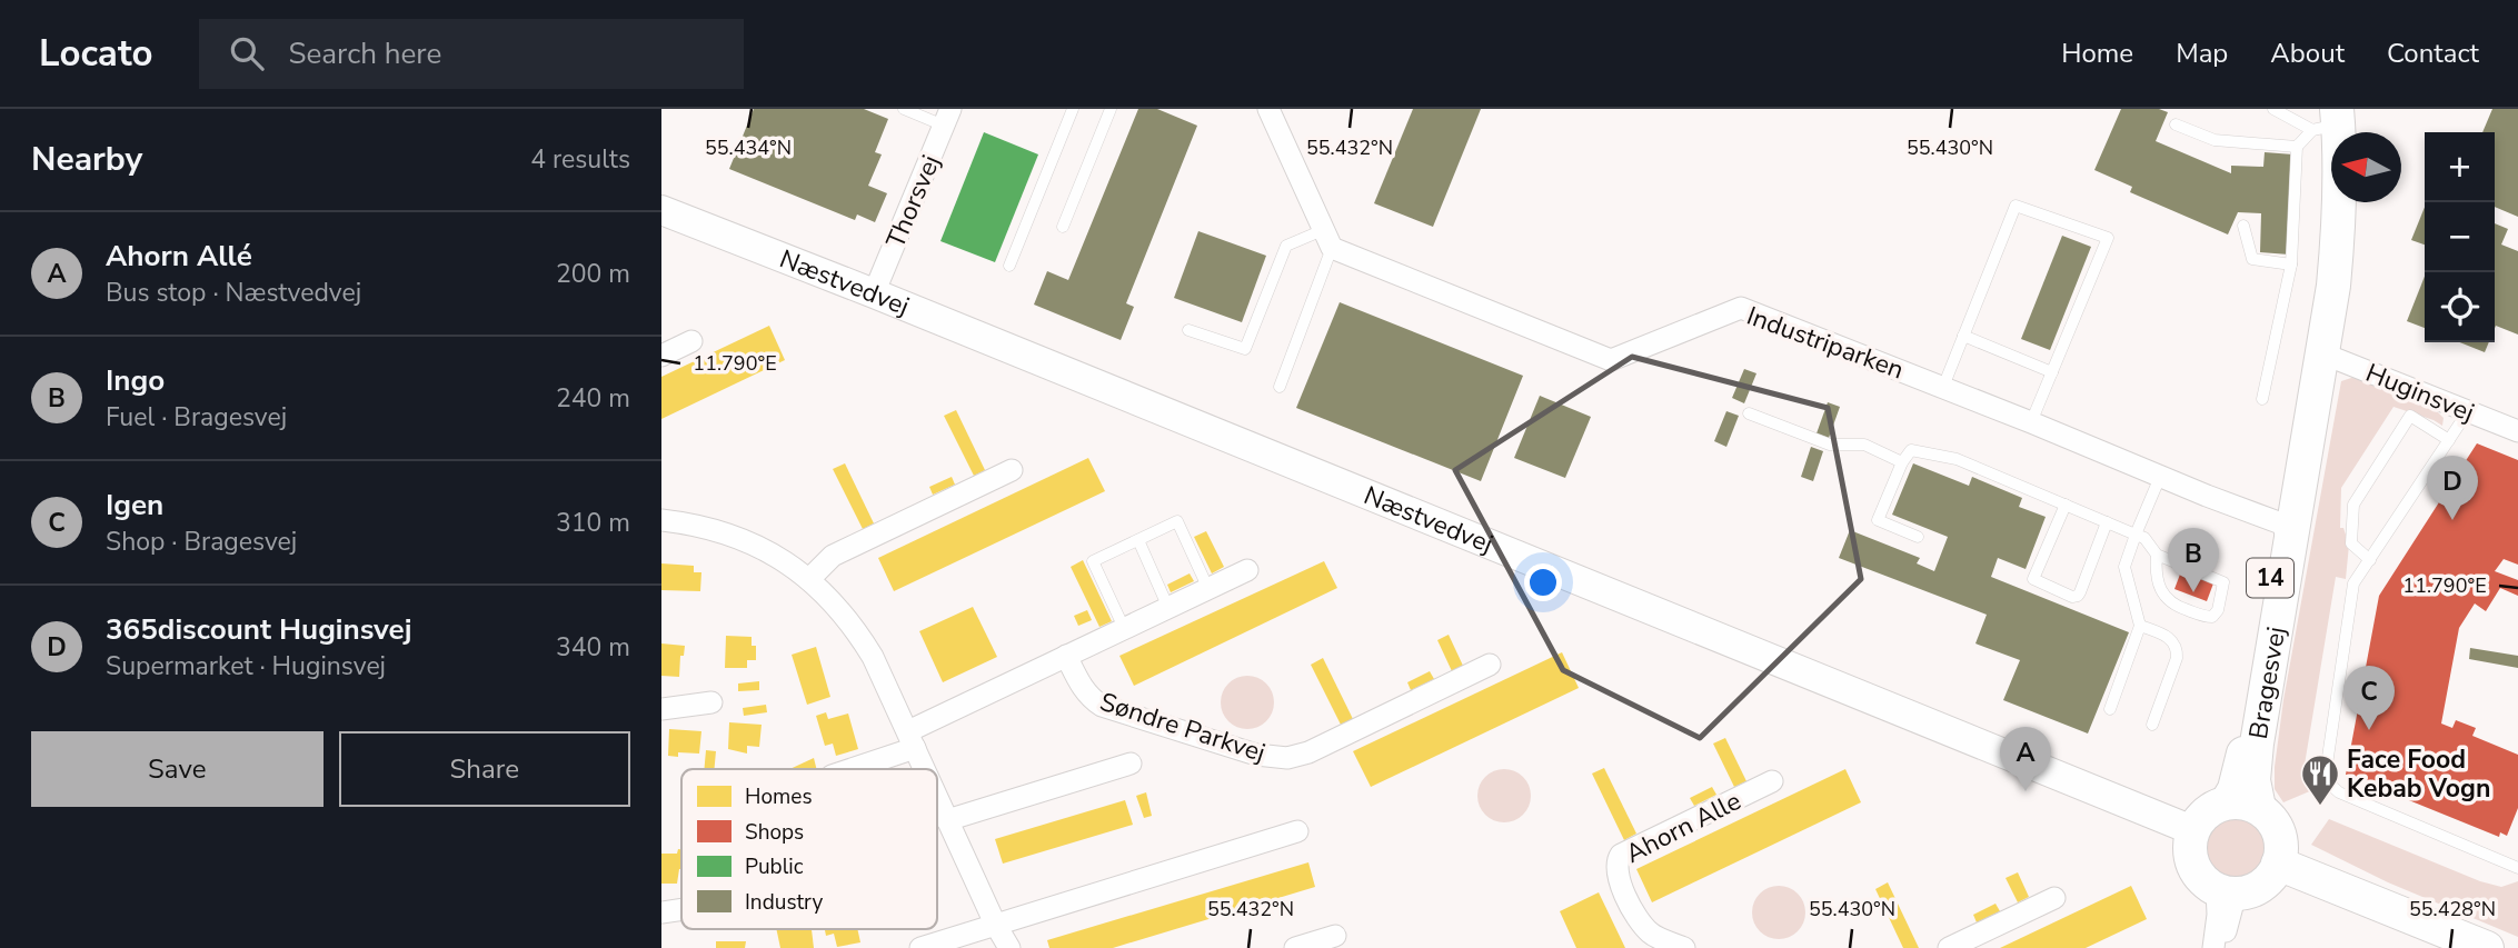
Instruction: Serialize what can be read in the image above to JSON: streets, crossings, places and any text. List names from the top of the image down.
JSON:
{
  "streets": {
    "main road": ["Næstvedvej", "14", "Bragesvej"],
    "street": [
      "Thorsvej",
      "Industriparken",
      "Huginsvej",
      "Søndre Parkvej",
      "Ahorn Alle"
    ]
  },
  "crossings": [
    ["Thorsvej", "Næstvedvej"],
    ["Næstvedvej", "Bragesvej"],
    ["Industriparken", "Bragesvej"],
    ["Huginsvej", "Bragesvej"]
  ],
  "places": {
    "restaurant": ["Face Food Kebab Vogn"]
  },
  "legend": [
    "Homes",
    "Shops",
    "Public",
    "Industry"
  ],
  "north": "left",
  "page": {
    "header": "Locato",
    "search": "Search here",
    "nav": [
      "Home",
      "Map",
      "About",
      "Contact"
    ],
    "heading": ["Nearby", "4 results"],
    "map_buttons": ["+", "−"],
    "list": [
      {
        "mark": "A",
        "name": "Ahorn Allé",
        "note": "Bus stop · Næstvedvej",
        "value": "200 m"
      },
      {
        "mark": "B",
        "name": "Ingo",
        "note": "Fuel · Bragesvej",
        "value": "240 m"
      },
      {
        "mark": "C",
        "name": "Igen",
        "note": "Shop · Bragesvej",
        "value": "310 m"
      },
      {
        "mark": "D",
        "name": "365discount Huginsvej",
        "note": "Supermarket · Huginsvej",
        "value": "340 m"
      }
    ],
    "pins": [
      "D",
      "B",
      "C",
      "A"
    ],
    "buttons": ["Save", "Share"]
  },
  "coordinates": [
    "55.434°N",
    "55.432°N",
    "55.430°N",
    "11.790°E",
    "55.428°N"
  ]
}
